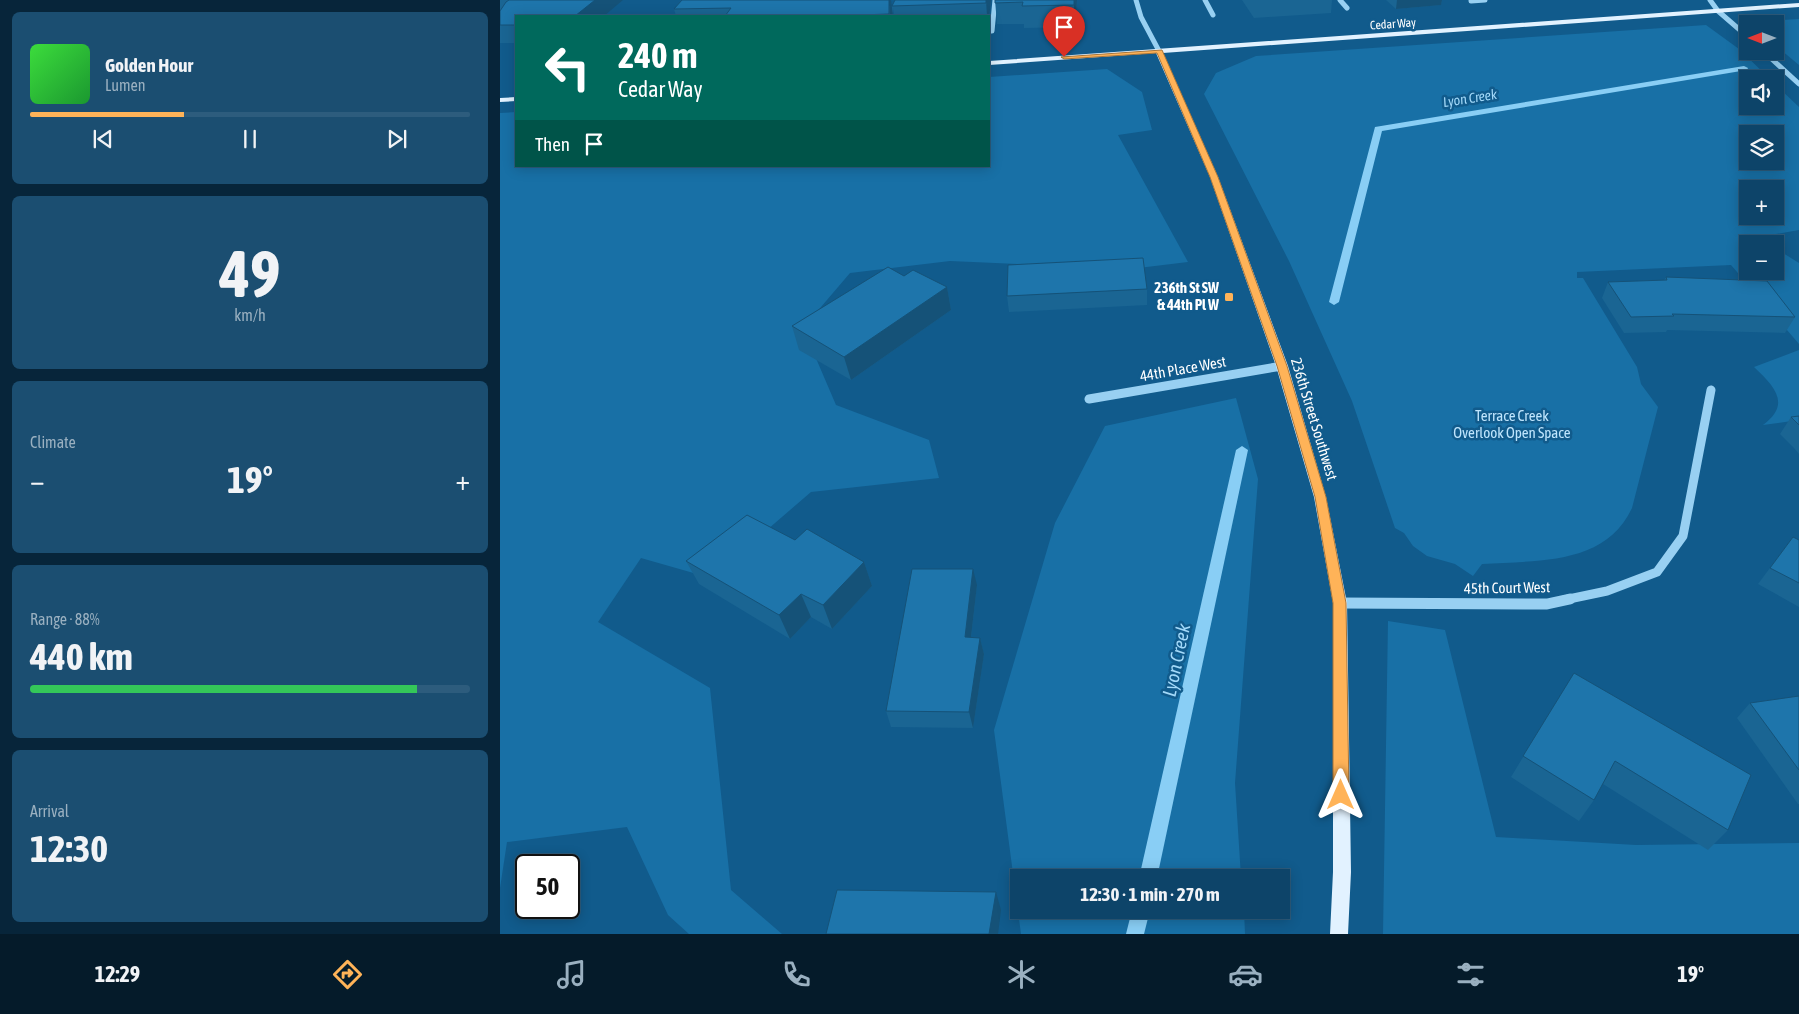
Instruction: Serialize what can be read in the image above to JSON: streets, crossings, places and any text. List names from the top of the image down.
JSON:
{
  "streets": {
    "main road": ["Cedar Way", "236th Street Southwest"],
    "street": ["44th Place West", "45th Court West"]
  },
  "crossings": [
    ["Cedar Way", "236th Street Southwest"],
    ["44th Place West", "236th Street Southwest"],
    ["236th Street Southwest", "45th Court West"]
  ],
  "water": ["Lyon Creek"],
  "parks": ["Terrace Creek Overlook Open Space"],
  "places": {
    "transit": ["236th St SW & 44th Pl W"]
  },
  "north": "left",
  "page": {
    "map_buttons": ["+", "−"],
    "turn": ["240 m", "Cedar Way"],
    "song": ["Golden Hour", "Lumen"],
    "then": "Then",
    "tile": [
      ["49", "km/h"],
      "Climate",
      ["Range · 88%", "440 km"],
      ["Arrival", "12:30"]
    ],
    "heat": ["−", "19°", "+"],
    "limit": "50",
    "trip": "12:30 · 1 min · 270 m",
    "tabs": ["12:29", "19°"]
  }
}
